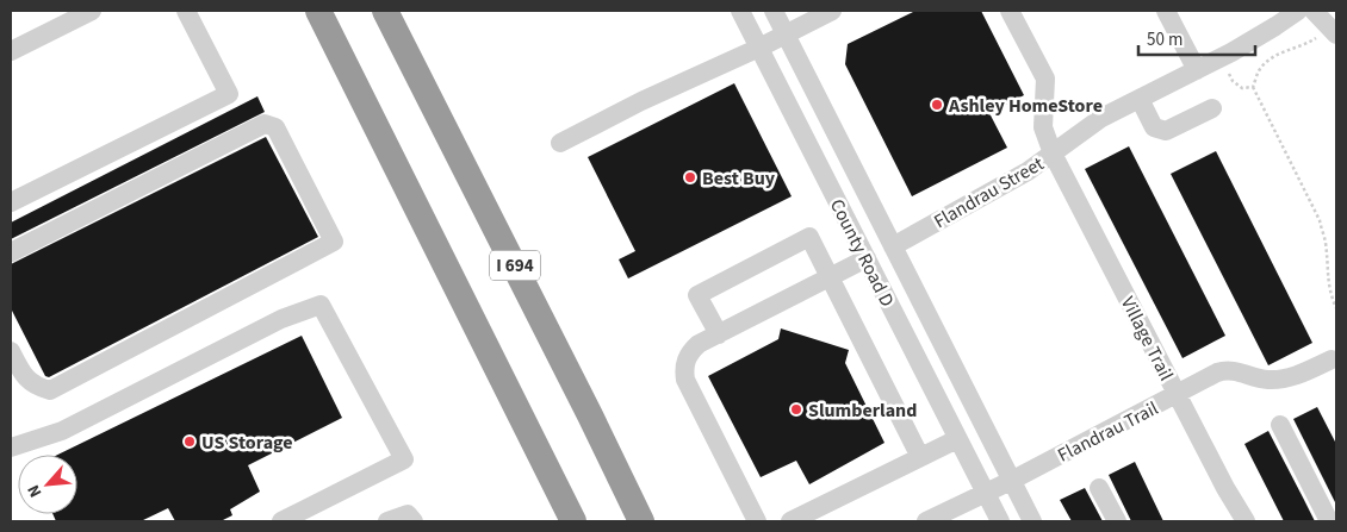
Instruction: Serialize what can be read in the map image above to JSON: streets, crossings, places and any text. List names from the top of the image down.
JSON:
{
  "streets": {
    "highway": ["I 694"],
    "street": [
      "Flandrau Street",
      "County Road D",
      "Village Trail",
      "Flandrau Trail"
    ]
  },
  "crossings": [
    ["Flandrau Street", "County Road D"],
    ["Flandrau Street", "Village Trail"],
    ["County Road D", "Flandrau Trail"],
    ["Village Trail", "Flandrau Trail"]
  ],
  "places": [
    "Ashley HomeStore",
    "Best Buy",
    "Slumberland",
    "US Storage"
  ],
  "scale_bar": "50 m",
  "north": "bottom left"
}
